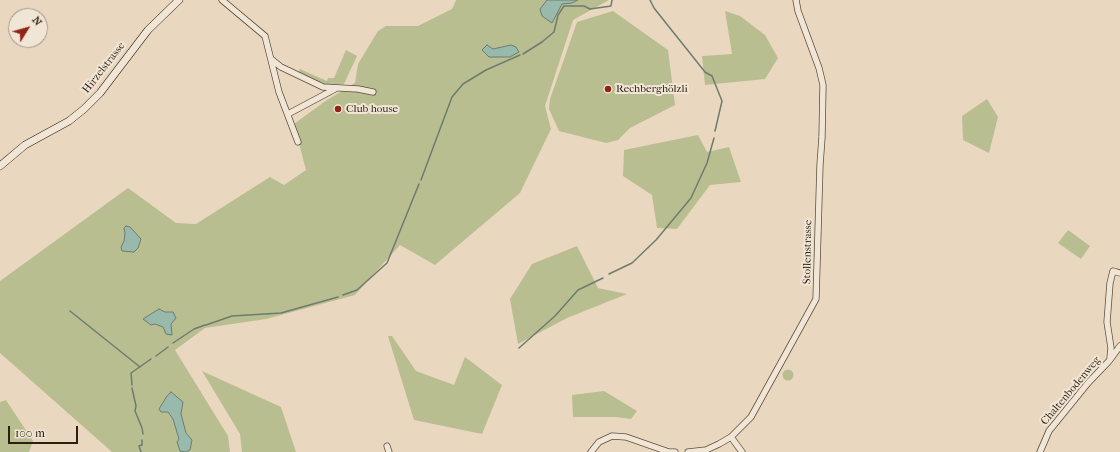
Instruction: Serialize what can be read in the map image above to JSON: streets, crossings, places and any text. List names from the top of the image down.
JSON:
{
  "streets": {
    "street": ["Hirzelstrasse", "Stollenstrasse", "Chaltenbodenweg"]
  },
  "places": ["Rechberghölzli", "Club house"],
  "scale_bar": "100 m",
  "north": "top right"
}
